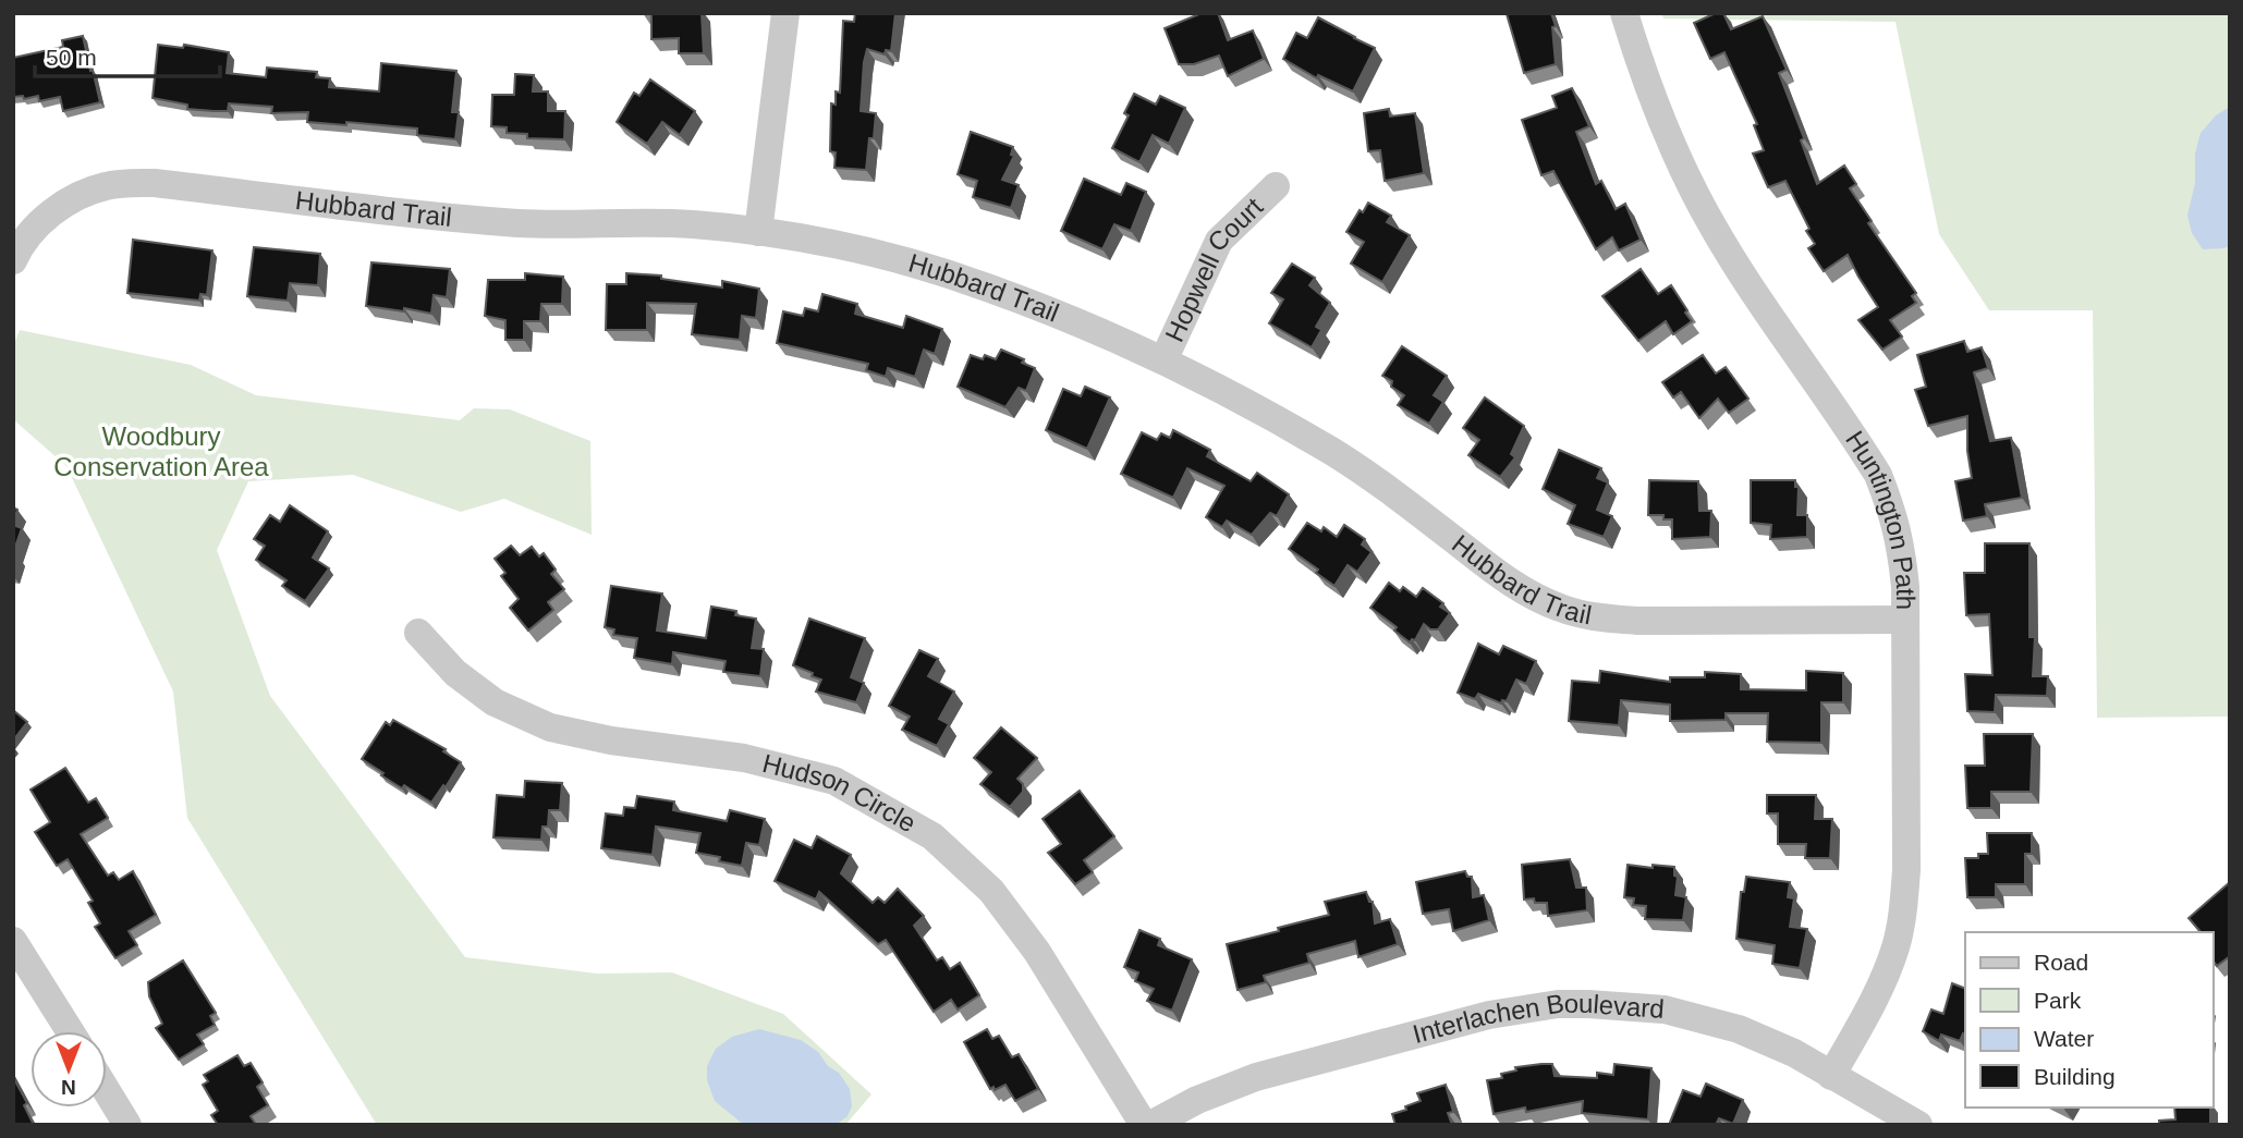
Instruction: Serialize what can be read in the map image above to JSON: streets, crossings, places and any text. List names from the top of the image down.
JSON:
{
  "streets": {
    "street": [
      "Hubbard Trail",
      "Hopwell Court",
      "Huntington Path",
      "Hudson Circle",
      "Interlachen Boulevard"
    ]
  },
  "crossings": [
    ["Hubbard Trail", "Hopwell Court"],
    ["Hubbard Trail", "Huntington Path"],
    ["Huntington Path", "Interlachen Boulevard"]
  ],
  "parks": ["Woodbury Conservation Area"],
  "legend": [
    "Road",
    "Park",
    "Water",
    "Building"
  ],
  "scale_bar": "50 m",
  "north": "bottom"
}
